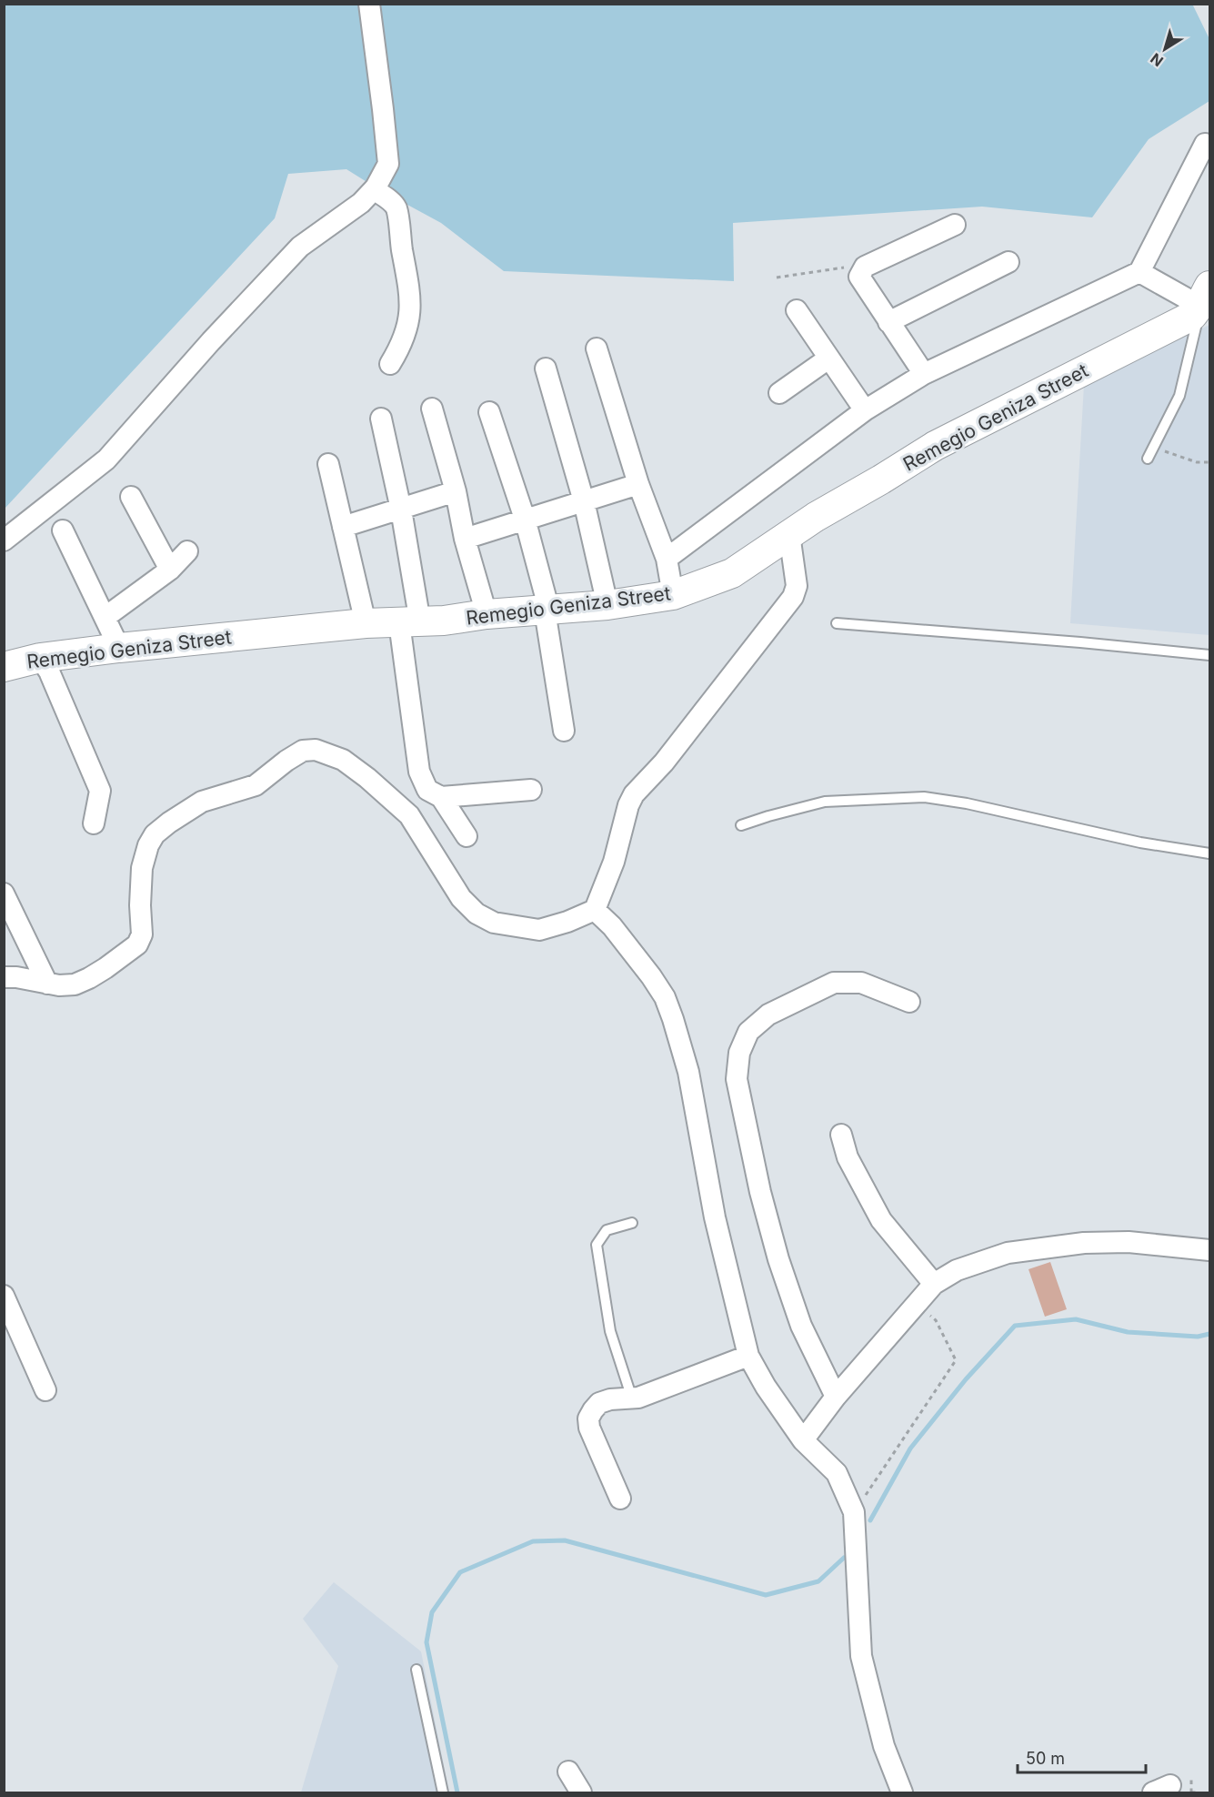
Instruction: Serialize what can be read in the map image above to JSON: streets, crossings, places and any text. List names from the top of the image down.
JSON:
{
  "streets": {
    "street": ["Remegio Geniza Street"]
  },
  "scale_bar": "50 m",
  "north": "bottom left"
}
